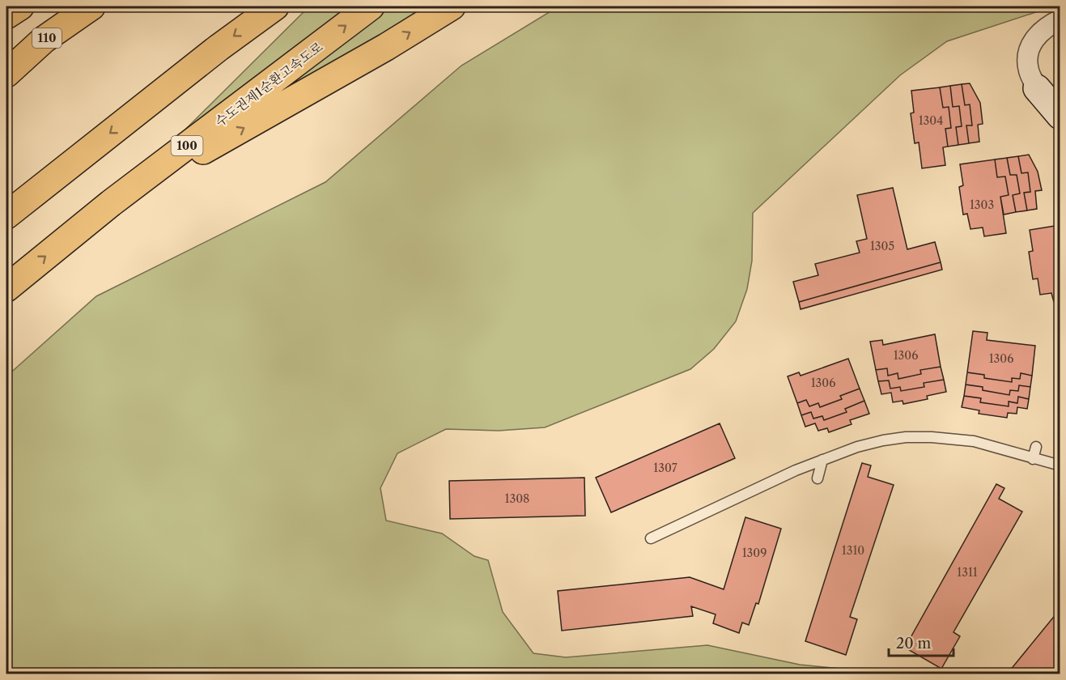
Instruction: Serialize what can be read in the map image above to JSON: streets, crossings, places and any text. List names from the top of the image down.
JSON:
{
  "streets": {
    "highway": ["110", "수도권제1순환고속도로", "100"]
  },
  "house_numbers": [
    "1304",
    "1303",
    "1305",
    "1306",
    "1306",
    "1306",
    "1307",
    "1308",
    "1310",
    "1309",
    "1311"
  ],
  "scale_bar": "20 m"
}
